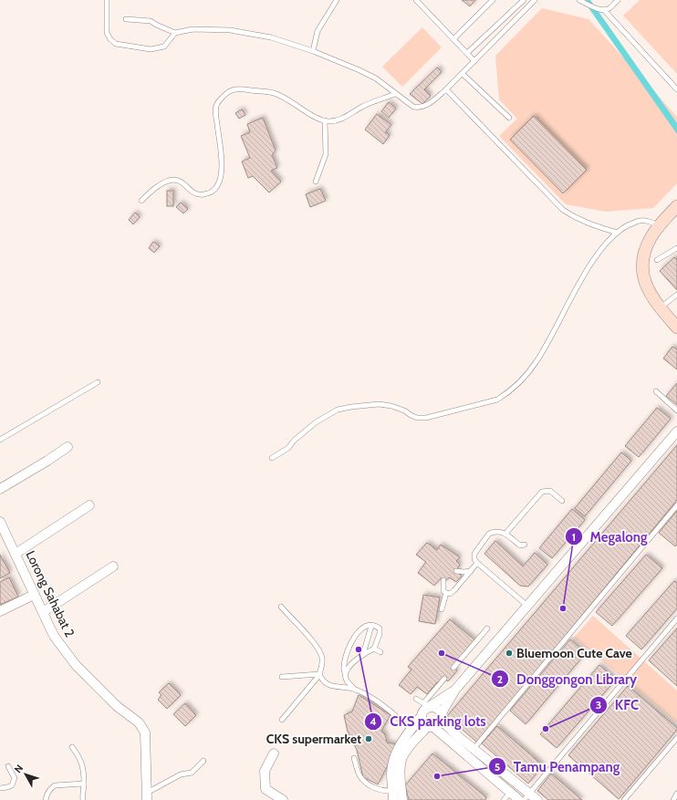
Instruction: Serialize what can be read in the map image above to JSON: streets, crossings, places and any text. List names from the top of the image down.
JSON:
{
  "streets": {
    "street": ["Lorong Sahabat 2"]
  },
  "places": [
    "Megalong",
    "CKS parking lots",
    "Donggongon Library",
    "Bluemoon Cute Cave",
    "KFC",
    "CKS supermarket",
    "Tamu Penampang"
  ],
  "north": "top left"
}
